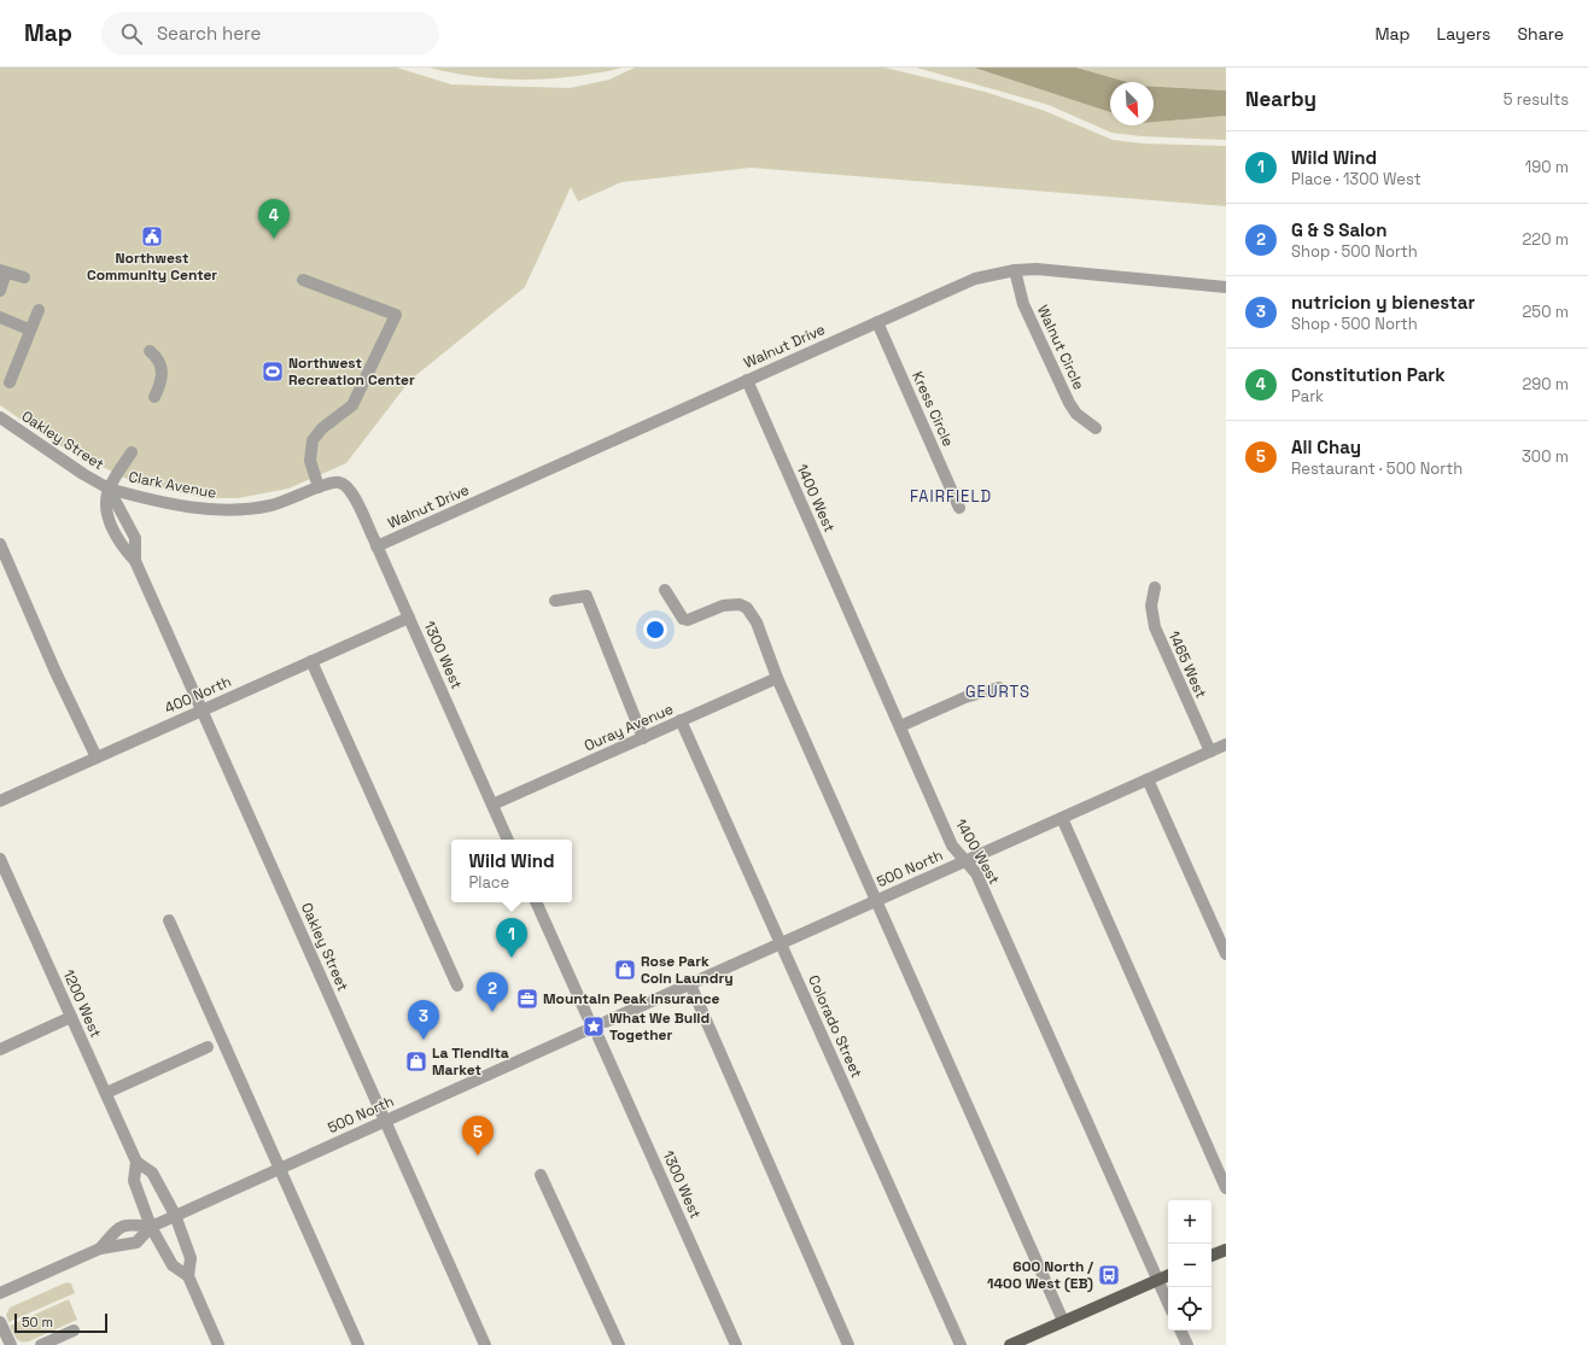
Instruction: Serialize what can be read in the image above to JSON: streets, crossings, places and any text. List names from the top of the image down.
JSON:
{
  "streets": {
    "street": [
      "Walnut Drive",
      "Walnut Circle",
      "Kress Circle",
      "Oakley Street",
      "Clark Avenue",
      "1400 West",
      "1300 West",
      "1465 West",
      "400 North",
      "Ouray Avenue",
      "500 North",
      "1200 West",
      "Colorado Street"
    ]
  },
  "crossings": [
    ["Walnut Drive", "Walnut Circle"],
    ["Walnut Drive", "Kress Circle"],
    ["Walnut Drive", "1400 West"],
    ["Walnut Drive", "1300 West"],
    ["Oakley Street", "Clark Avenue"],
    ["Oakley Street", "400 North"],
    ["Oakley Street", "500 North"],
    ["Clark Avenue", "1300 West"],
    ["1400 West", "500 North"],
    ["1300 West", "400 North"],
    ["1300 West", "Ouray Avenue"],
    ["1300 West", "500 North"],
    ["1465 West", "500 North"],
    ["Ouray Avenue", "Colorado Street"],
    ["500 North", "1200 West"],
    ["500 North", "Colorado Street"]
  ],
  "districts": ["FAIRFIELD", "GEURTS"],
  "places": {
    "public building": ["Northwest Community Center"],
    "sports": ["Northwest Recreation Center"],
    "shop": ["Rose Park Coin Laundry", "La Tiendita Market"],
    "office": ["Mountain Peak Insurance"],
    "place": ["What We Build Together"],
    "bus stop": ["600 North / 1400 West (EB)"]
  },
  "scale_bar": "50 m",
  "north": "bottom right",
  "page": {
    "header": "Map",
    "search": "Search here",
    "nav": ["Map", "Layers", "Share"],
    "heading": ["Nearby", "5 results"],
    "list": [
      {
        "mark": "1",
        "name": "Wild Wind",
        "note": "Place · 1300 West",
        "value": "190 m"
      },
      {
        "mark": "2",
        "name": "G & S Salon",
        "note": "Shop · 500 North",
        "value": "220 m"
      },
      {
        "mark": "3",
        "name": "nutricion y bienestar",
        "note": "Shop · 500 North",
        "value": "250 m"
      },
      {
        "mark": "4",
        "name": "Constitution Park",
        "note": "Park",
        "value": "290 m"
      },
      {
        "mark": "5",
        "name": "All Chay",
        "note": "Restaurant · 500 North",
        "value": "300 m"
      }
    ],
    "pins": [
      "4",
      "1",
      "2",
      "3",
      "5"
    ],
    "popup": ["Wild Wind", "Place"],
    "map_buttons": ["+", "−"],
    "scale": "50 m"
  }
}
